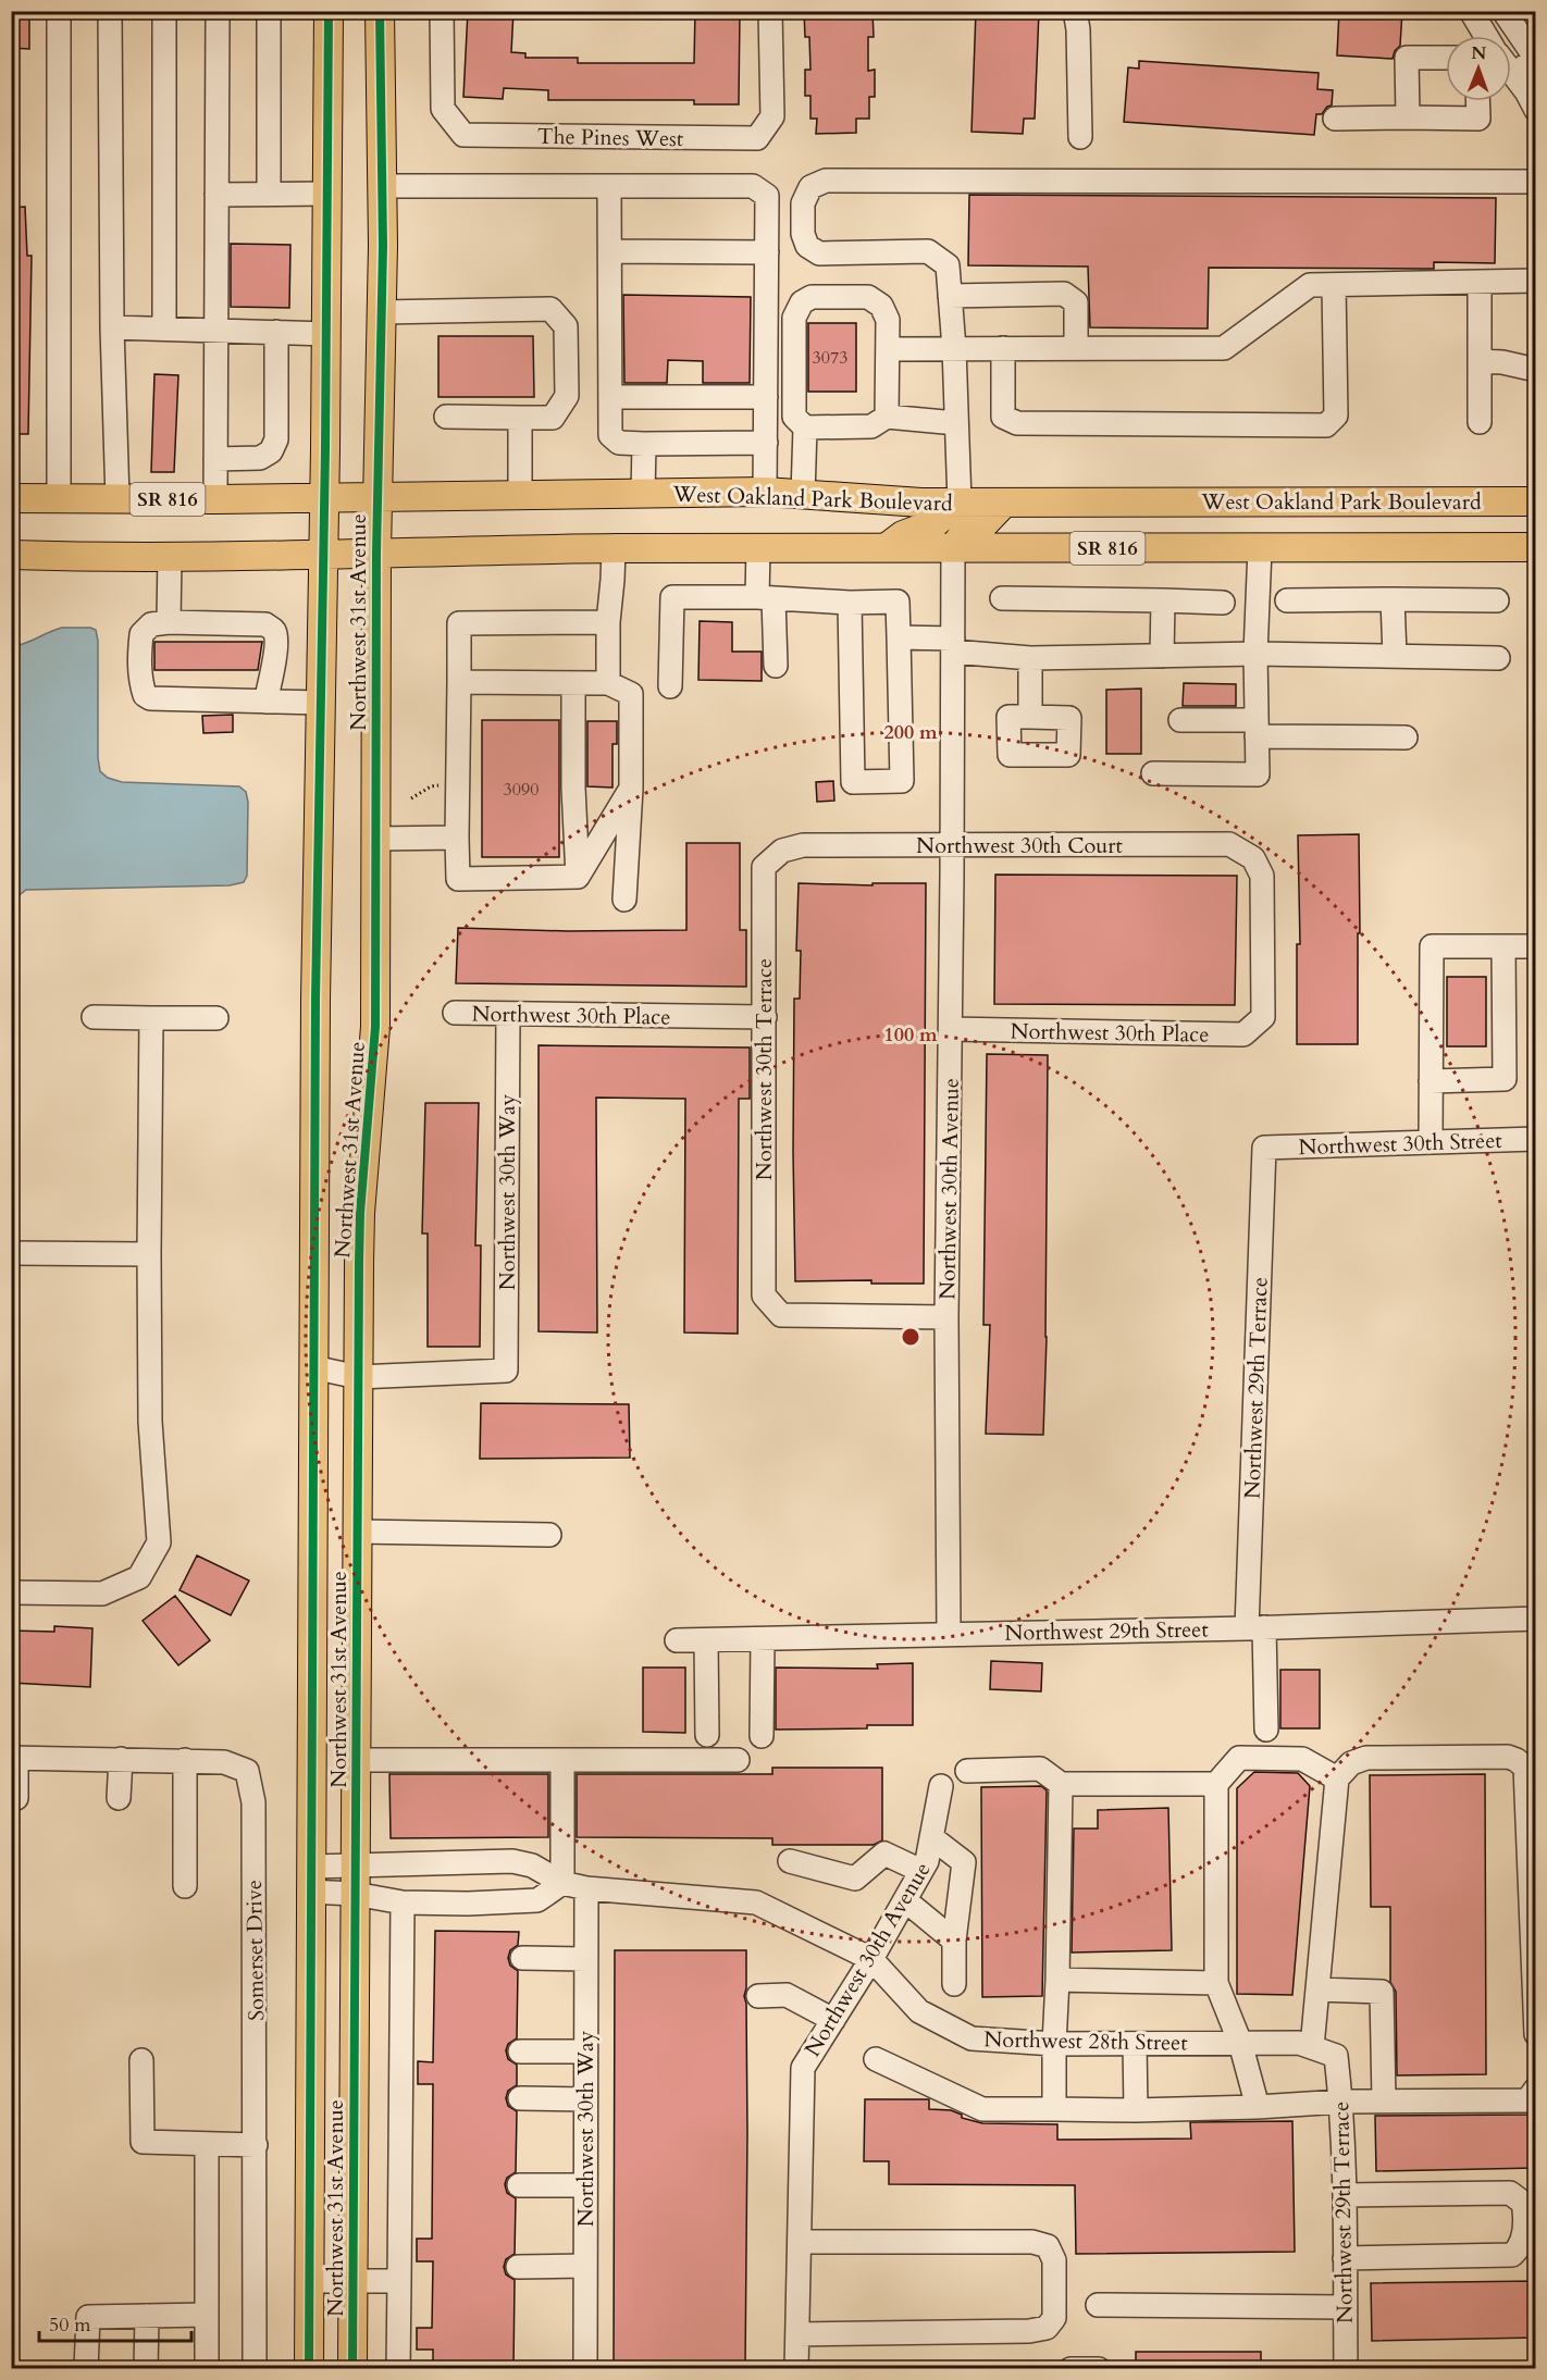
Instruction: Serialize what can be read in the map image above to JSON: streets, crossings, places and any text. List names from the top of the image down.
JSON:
{
  "streets": {
    "main road": ["West Oakland Park Boulevard", "SR 816", "Northwest 31st Avenue"],
    "street": [
      "The Pines West",
      "Northwest 30th Court",
      "Northwest 30th Place",
      "Northwest 30th Terrace",
      "Northwest 30th Street",
      "Northwest 30th Avenue",
      "Northwest 30th Way",
      "Northwest 29th Terrace",
      "Northwest 29th Street",
      "Somerset Drive",
      "Northwest 28th Street"
    ]
  },
  "crossings": [
    ["West Oakland Park Boulevard", "Northwest 31st Avenue"],
    ["West Oakland Park Boulevard", "Northwest 30th Avenue"],
    ["Northwest 31st Avenue", "Northwest 30th Way"],
    ["Northwest 31st Avenue", "Northwest 28th Street"],
    ["Northwest 30th Court", "Northwest 30th Place"],
    ["Northwest 30th Court", "Northwest 30th Terrace"],
    ["Northwest 30th Court", "Northwest 30th Avenue"],
    ["Northwest 30th Place", "Northwest 30th Terrace"],
    ["Northwest 30th Place", "Northwest 30th Avenue"],
    ["Northwest 30th Place", "Northwest 30th Way"],
    ["Northwest 30th Terrace", "Northwest 30th Avenue"],
    ["Northwest 30th Street", "Northwest 29th Terrace"],
    ["Northwest 30th Avenue", "Northwest 29th Street"],
    ["Northwest 30th Avenue", "Northwest 28th Street"],
    ["Northwest 30th Way", "Northwest 28th Street"],
    ["Northwest 29th Terrace", "Northwest 29th Street"],
    ["Northwest 29th Terrace", "Northwest 28th Street"]
  ],
  "house_numbers": ["3073", "3090"],
  "scale_bar": "50 m",
  "north": "top",
  "rings": ["200 m", "100 m"]
}
